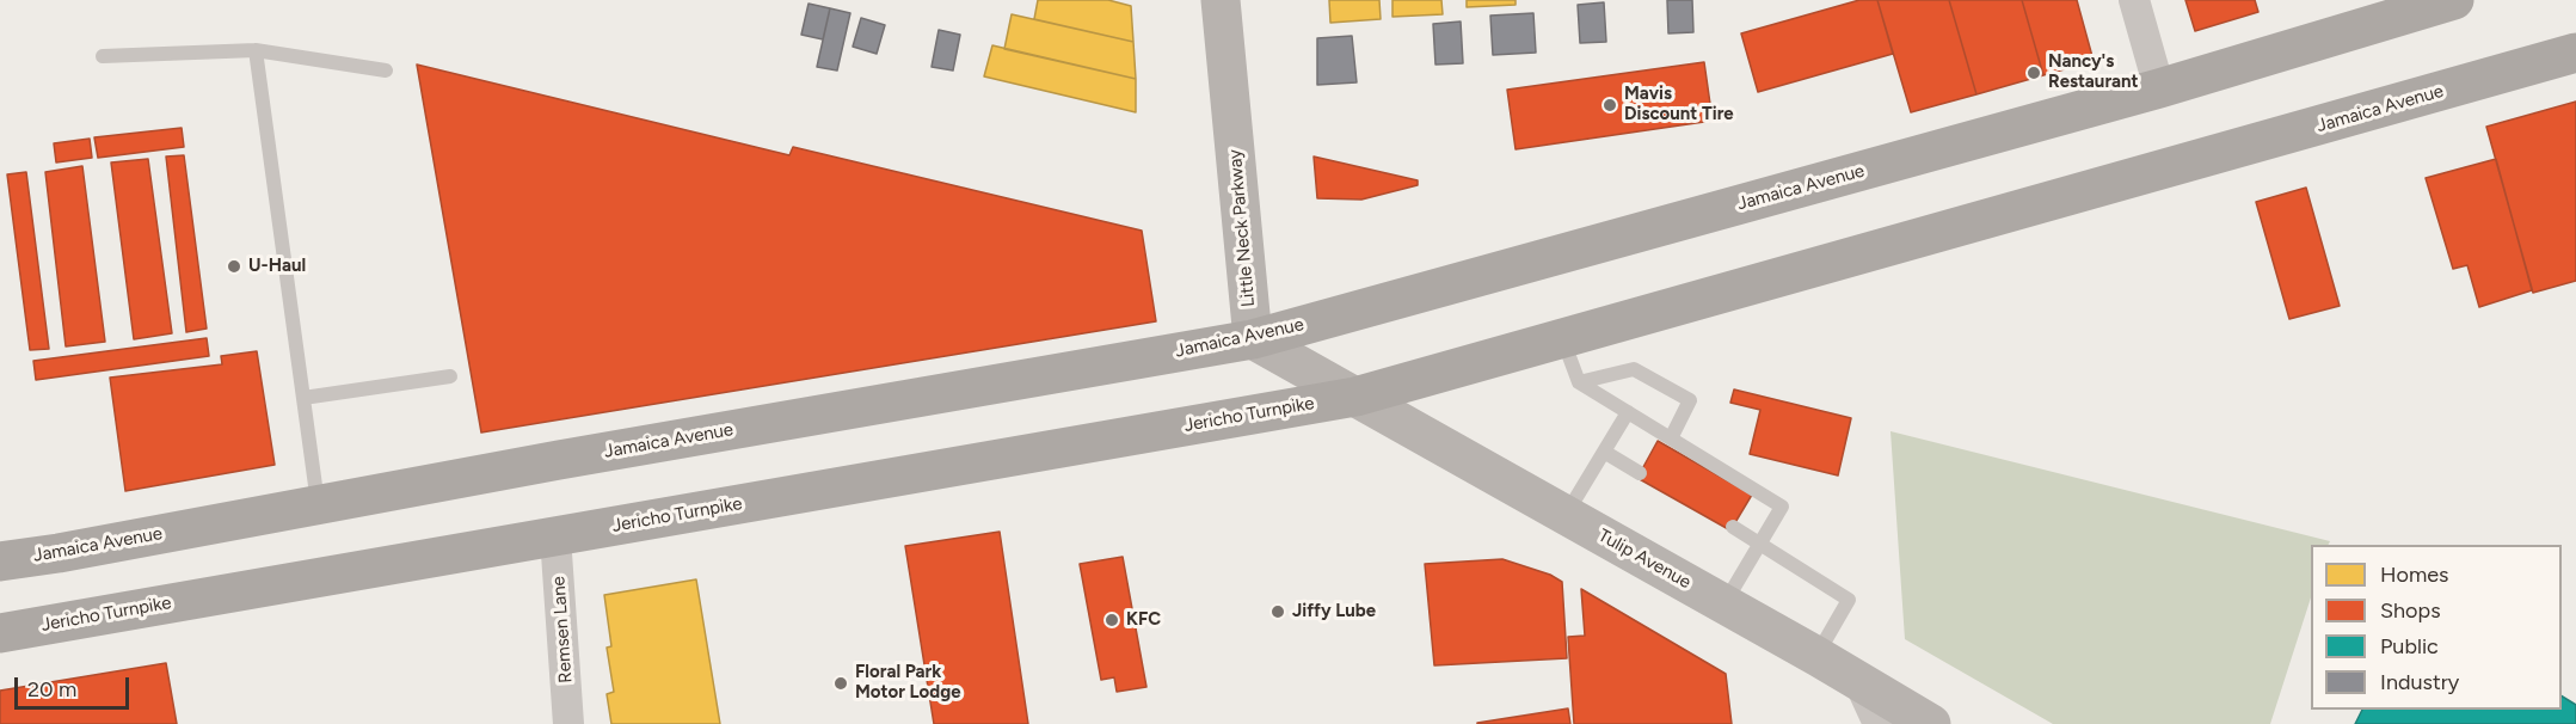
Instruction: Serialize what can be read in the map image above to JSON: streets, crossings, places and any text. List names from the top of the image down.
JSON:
{
  "streets": {
    "main road": [
      "Jamaica Avenue",
      "Little Neck Parkway",
      "Jericho Turnpike",
      "Tulip Avenue"
    ],
    "street": ["Remsen Lane"]
  },
  "crossings": [
    ["Jamaica Avenue", "Little Neck Parkway"],
    ["Jamaica Avenue", "Jericho Turnpike"],
    ["Jamaica Avenue", "Tulip Avenue"],
    ["Jericho Turnpike", "Tulip Avenue"],
    ["Jericho Turnpike", "Remsen Lane"]
  ],
  "places": [
    "Nancy's Restaurant",
    "Mavis Discount Tire",
    "U-Haul",
    "Jiffy Lube",
    "KFC",
    "Floral Park Motor Lodge"
  ],
  "legend": [
    "Homes",
    "Shops",
    "Public",
    "Industry"
  ],
  "scale_bar": "20 m"
}
